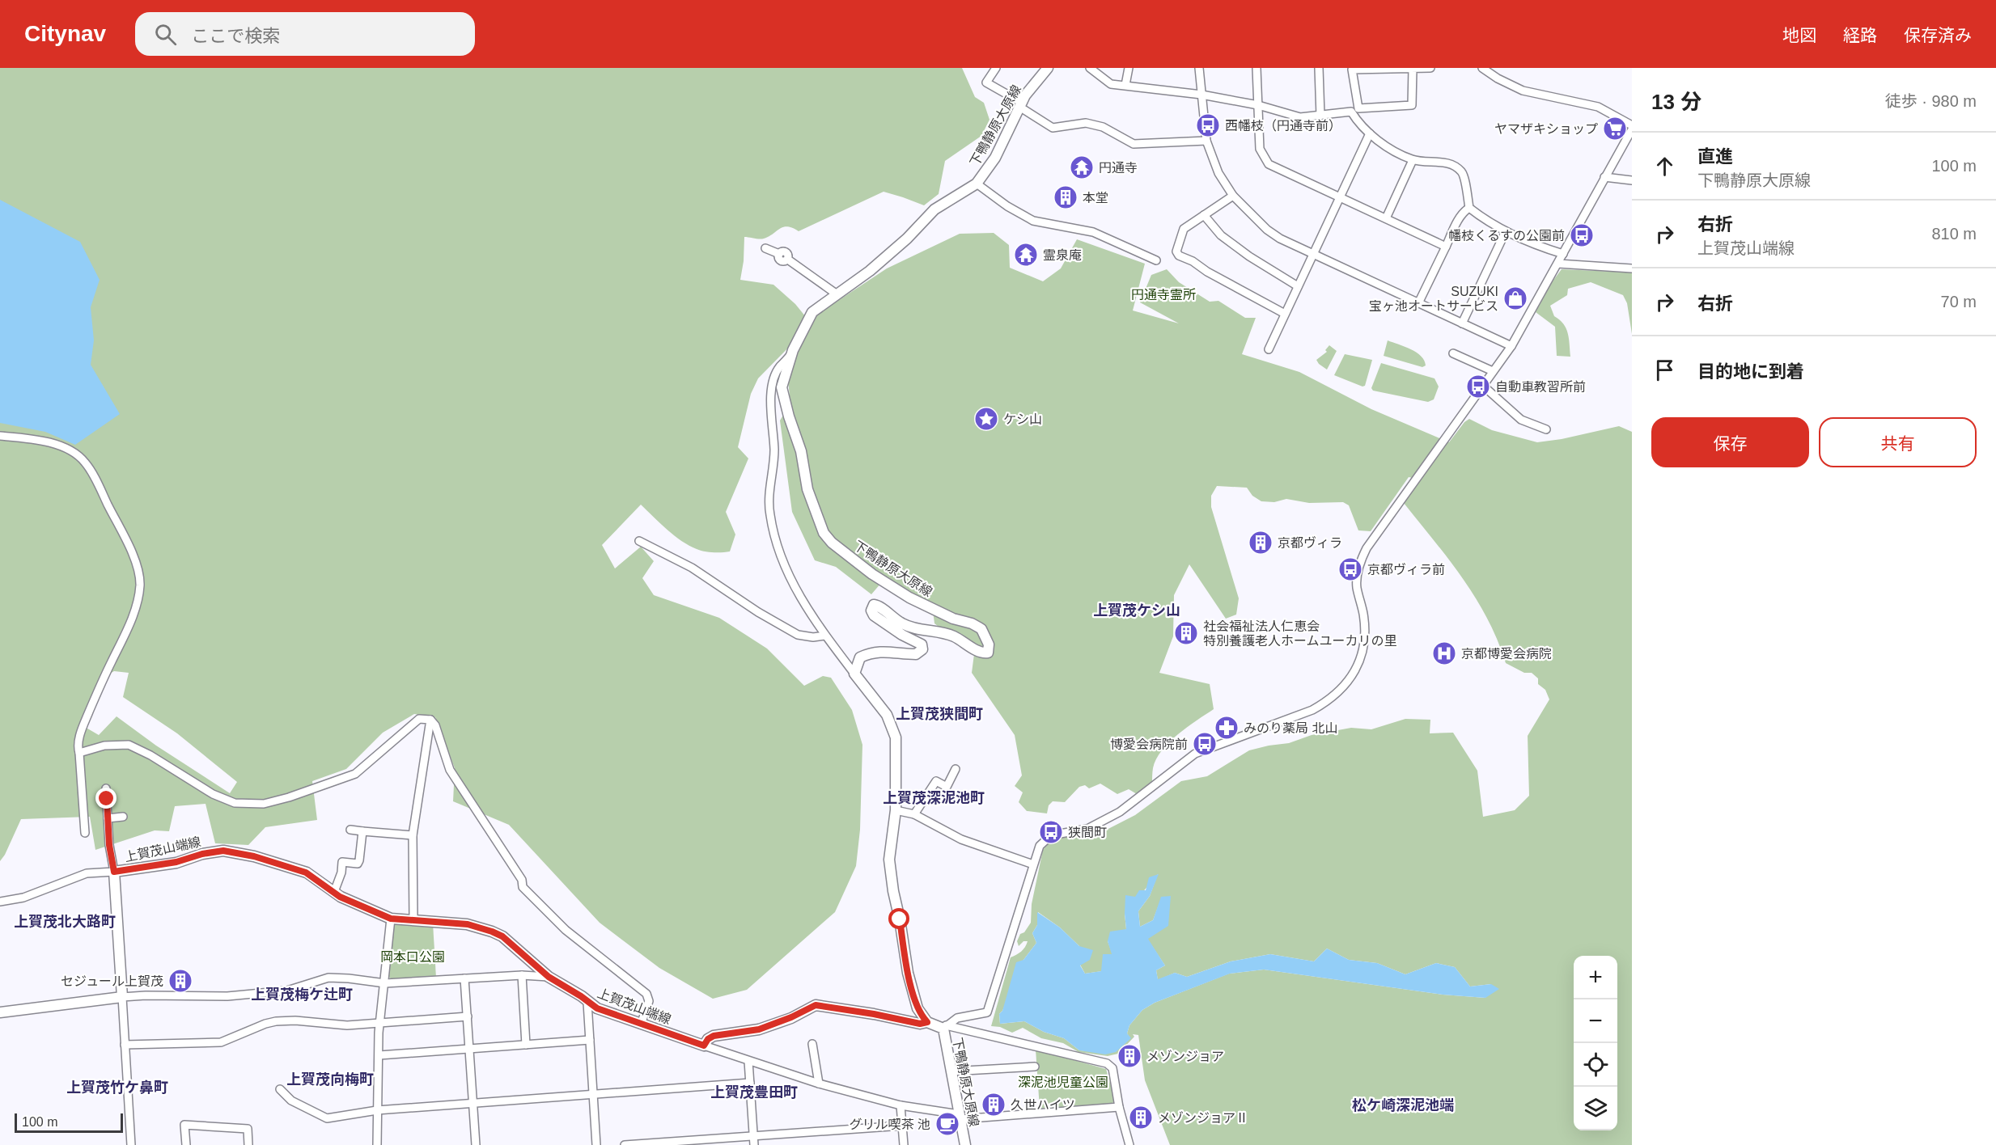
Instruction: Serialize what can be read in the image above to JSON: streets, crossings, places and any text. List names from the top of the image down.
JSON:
{
  "streets": {
    "main road": ["下鴨静原大原線", "上賀茂山端線"]
  },
  "districts": [
    "上賀茂ケシ山",
    "上賀茂狭間町",
    "上賀茂深泥池町",
    "上賀茂北大路町",
    "上賀茂梅ケ辻町",
    "上賀茂向梅町",
    "上賀茂竹ケ鼻町",
    "上賀茂豊田町",
    "松ケ崎深泥池端"
  ],
  "parks": ["円通寺霊所", "岡本口公園", "深泥池児童公園"],
  "places": {
    "bus stop": [
      "西幡枝（円通寺前）",
      "幡枝くるすの公園前",
      "自動車教習所前",
      "京都ヴィラ前",
      "博愛会病院前",
      "狭間町"
    ],
    "supermarket": ["ヤマザキショップ"],
    "temple": ["円通寺", "霊泉庵"],
    "building": [
      "本堂",
      "京都ヴィラ",
      "社会福祉法人仁恵会 特別養護老人ホームユーカリの里",
      "セジュール上賀茂",
      "メゾンジョア",
      "久世ハイツ",
      "メゾンジョアⅡ"
    ],
    "shop": ["SUZUKI 宝ヶ池オートサービス"],
    "place": ["ケシ山"],
    "hospital": ["京都博愛会病院"],
    "pharmacy": ["みのり薬局 北山"],
    "cafe": ["グリル喫茶 池"]
  },
  "scale_bar": "100 m",
  "page": {
    "header": "Citynav",
    "search": "ここで検索",
    "nav": ["地図", "経路", "保存済み"],
    "heading": ["13 分", "徒歩 · 980 m"],
    "list": [
      ["直進", "下鴨静原大原線", "100 m"],
      ["右折", "上賀茂山端線", "810 m"],
      ["右折", "70 m"],
      "目的地に到着"
    ],
    "buttons": ["保存", "共有"],
    "map_buttons": ["+", "−"],
    "scale": "100 m"
  }
}
